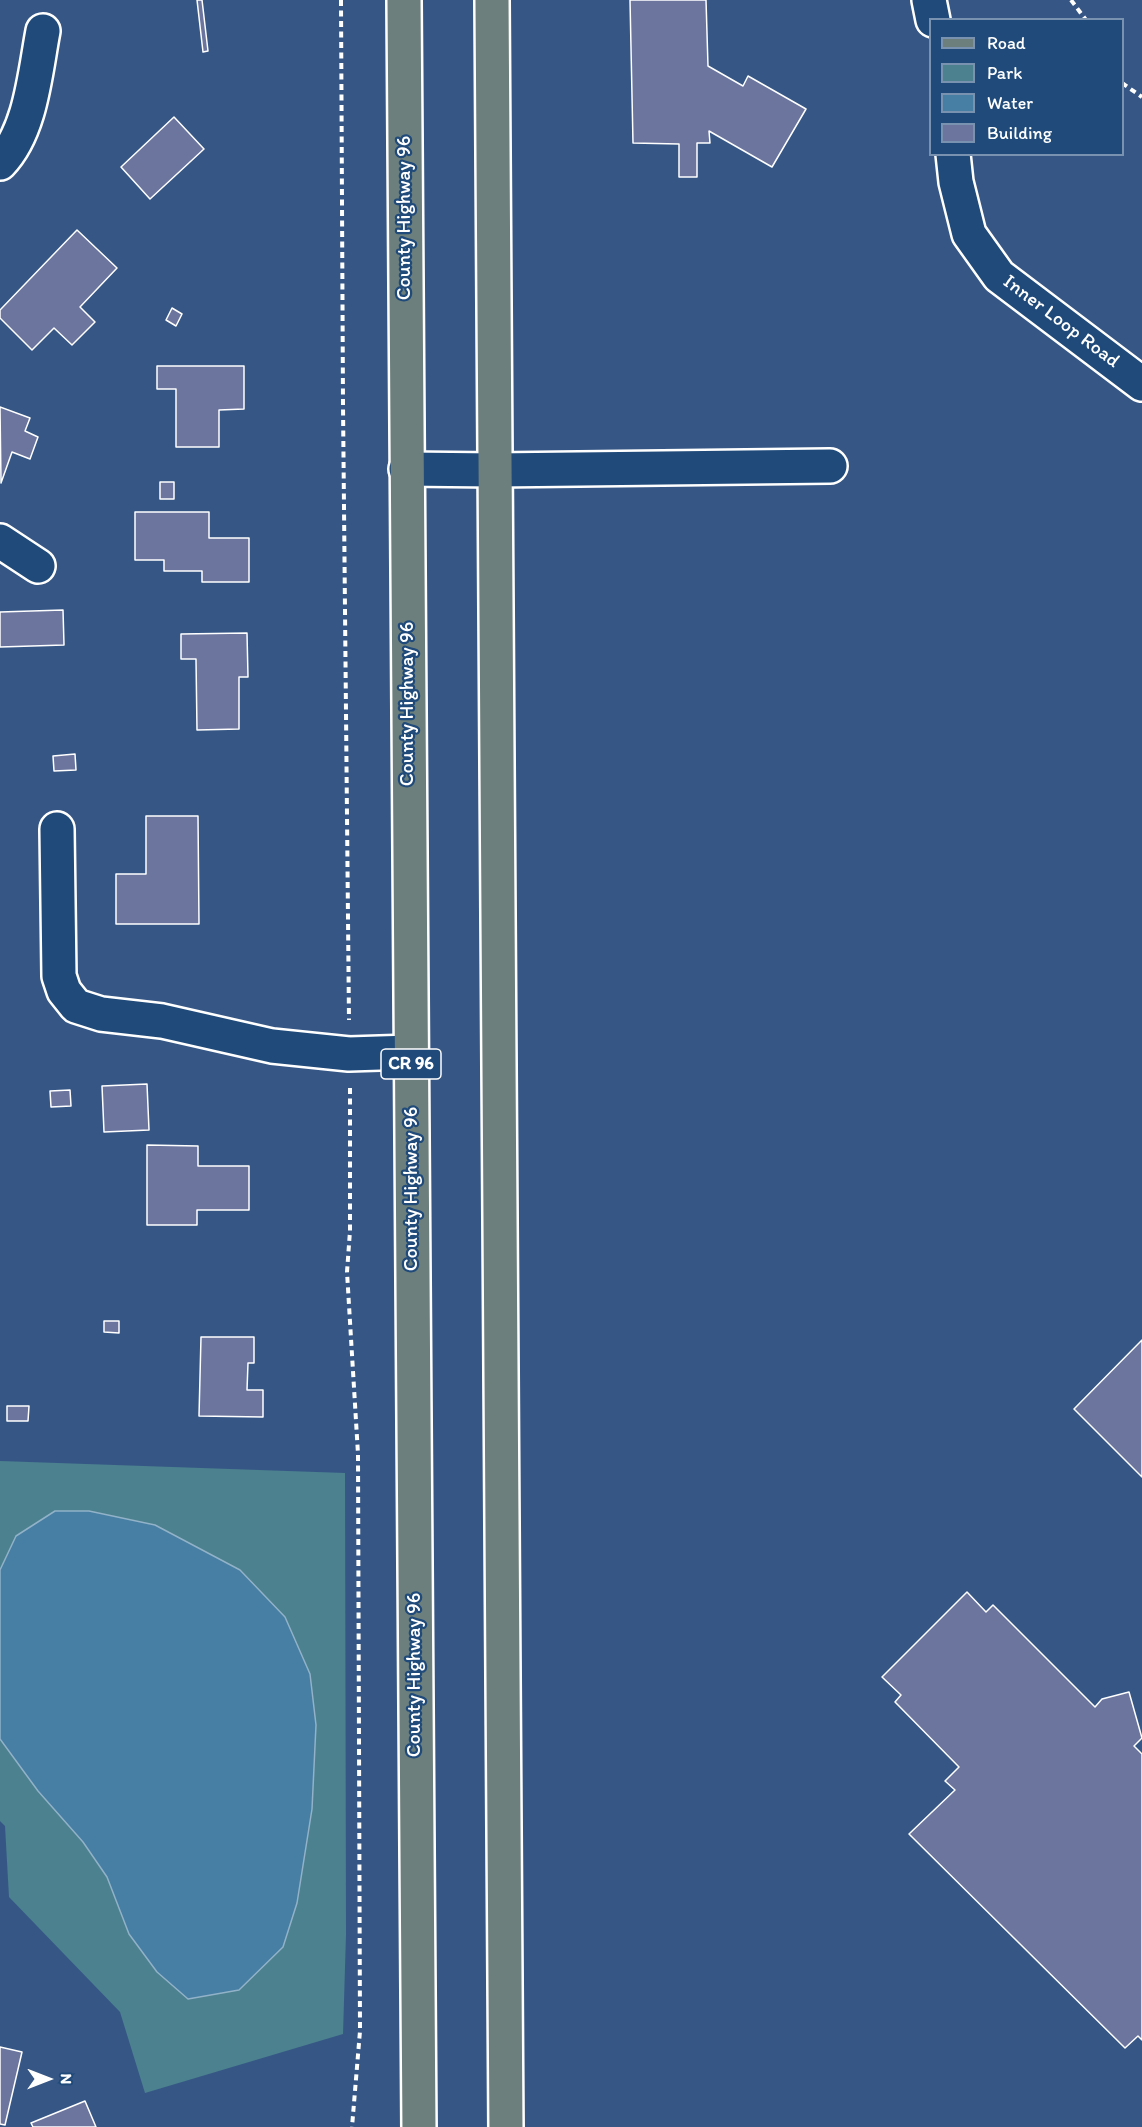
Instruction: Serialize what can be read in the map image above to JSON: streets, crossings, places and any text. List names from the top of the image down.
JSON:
{
  "streets": {
    "main road": ["County Highway 96", "CR 96"],
    "street": ["Inner Loop Road"]
  },
  "legend": [
    "Road",
    "Park",
    "Water",
    "Building"
  ],
  "north": "right"
}
